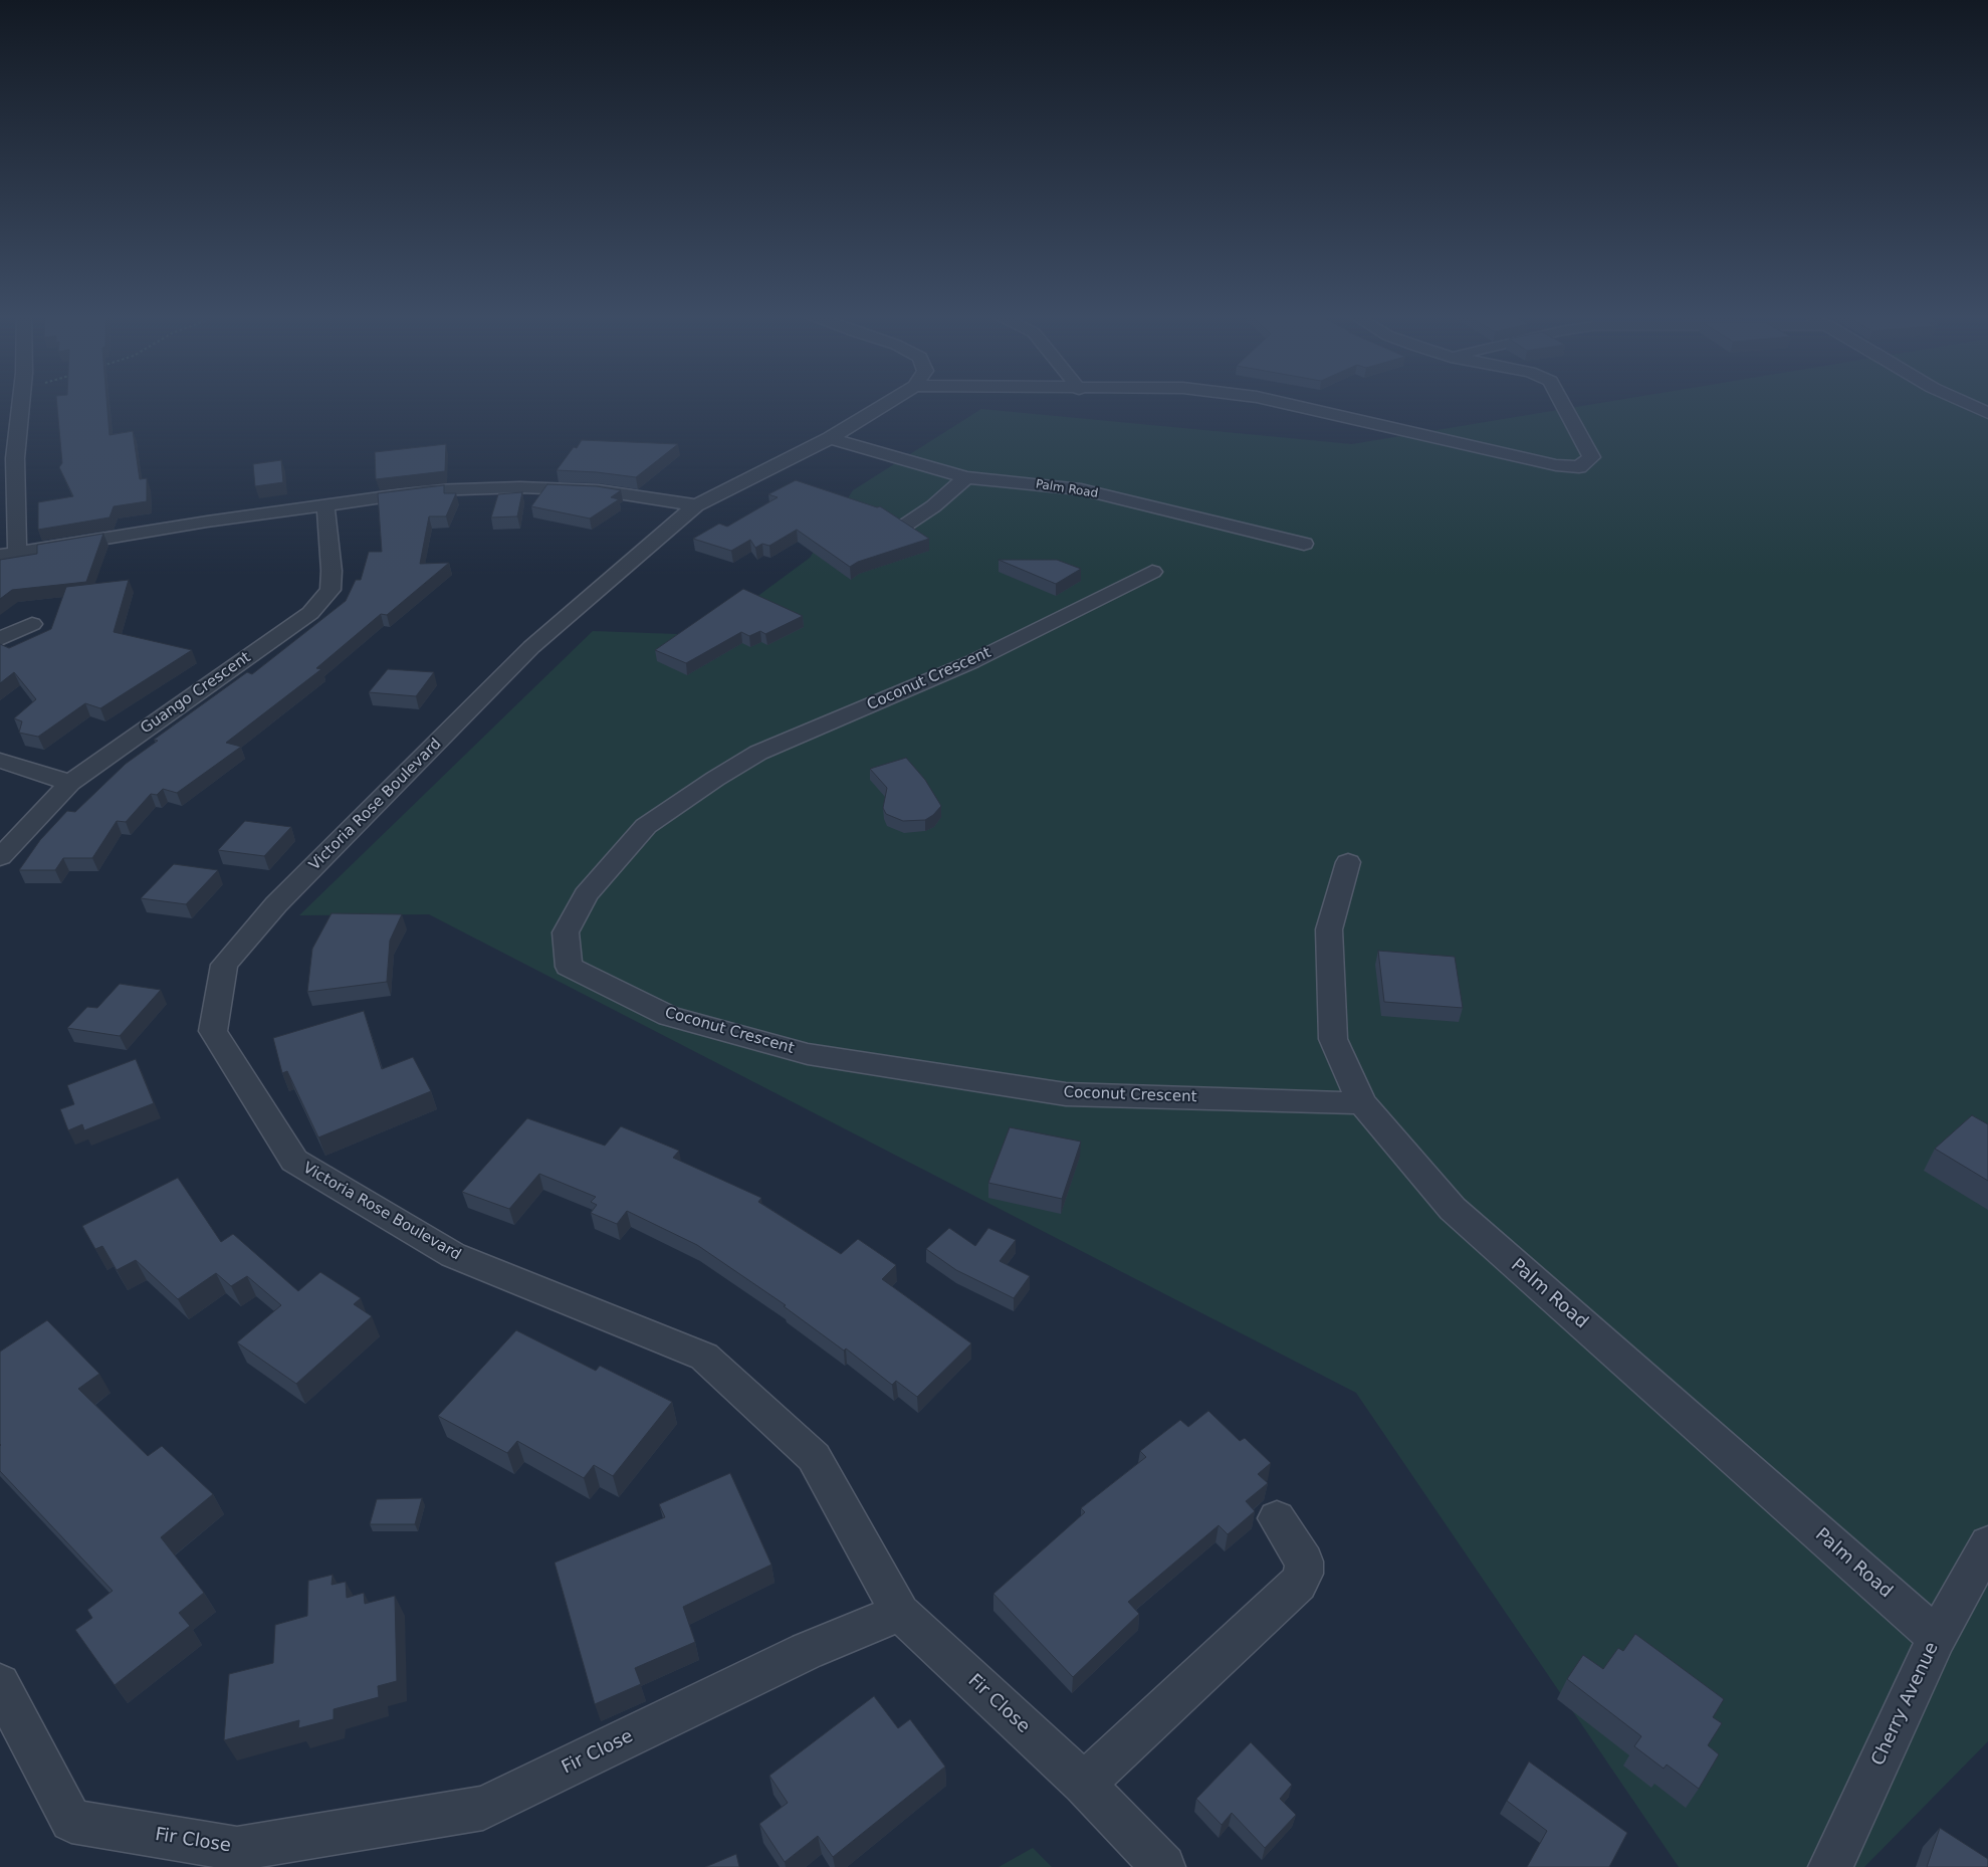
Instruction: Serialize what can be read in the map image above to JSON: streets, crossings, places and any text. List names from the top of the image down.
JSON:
{
  "streets": {
    "street": [
      "Palm Road",
      "Coconut Crescent",
      "Guango Crescent",
      "Victoria Rose Boulevard",
      "Fir Close",
      "Cherry Avenue"
    ]
  },
  "crossings": [
    ["Palm Road", "Coconut Crescent"],
    ["Palm Road", "Victoria Rose Boulevard"],
    ["Palm Road", "Cherry Avenue"],
    ["Victoria Rose Boulevard", "Fir Close"]
  ]
}
